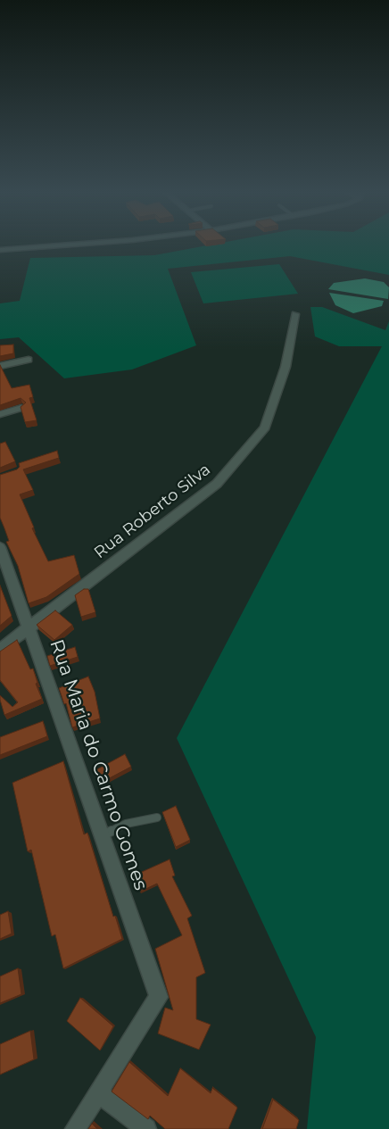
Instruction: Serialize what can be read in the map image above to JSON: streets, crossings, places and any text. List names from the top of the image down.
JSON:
{
  "streets": {
    "street": ["Rua Roberto Silva", "Rua Maria do Carmo Gomes"]
  },
  "crossings": [
    ["Rua Roberto Silva", "Rua Maria do Carmo Gomes"]
  ]
}
